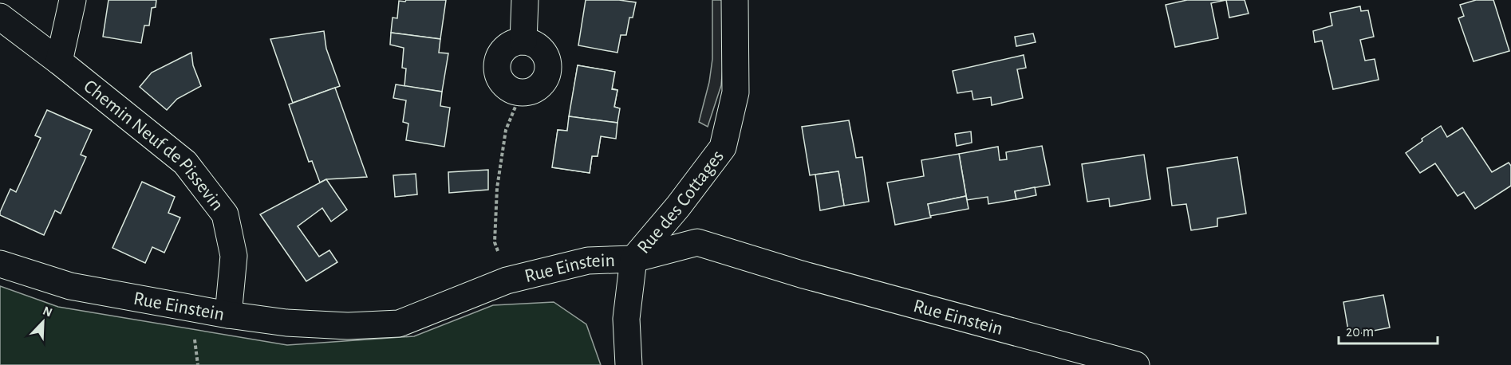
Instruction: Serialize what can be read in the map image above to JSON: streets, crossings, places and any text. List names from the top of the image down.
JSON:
{
  "streets": {
    "street": ["Chemin Neuf de Pissevin", "Rue des Cottages", "Rue Einstein"]
  },
  "crossings": [
    ["Chemin Neuf de Pissevin", "Rue Einstein"],
    ["Rue des Cottages", "Rue Einstein"]
  ],
  "scale_bar": "20 m",
  "north": "top right"
}
